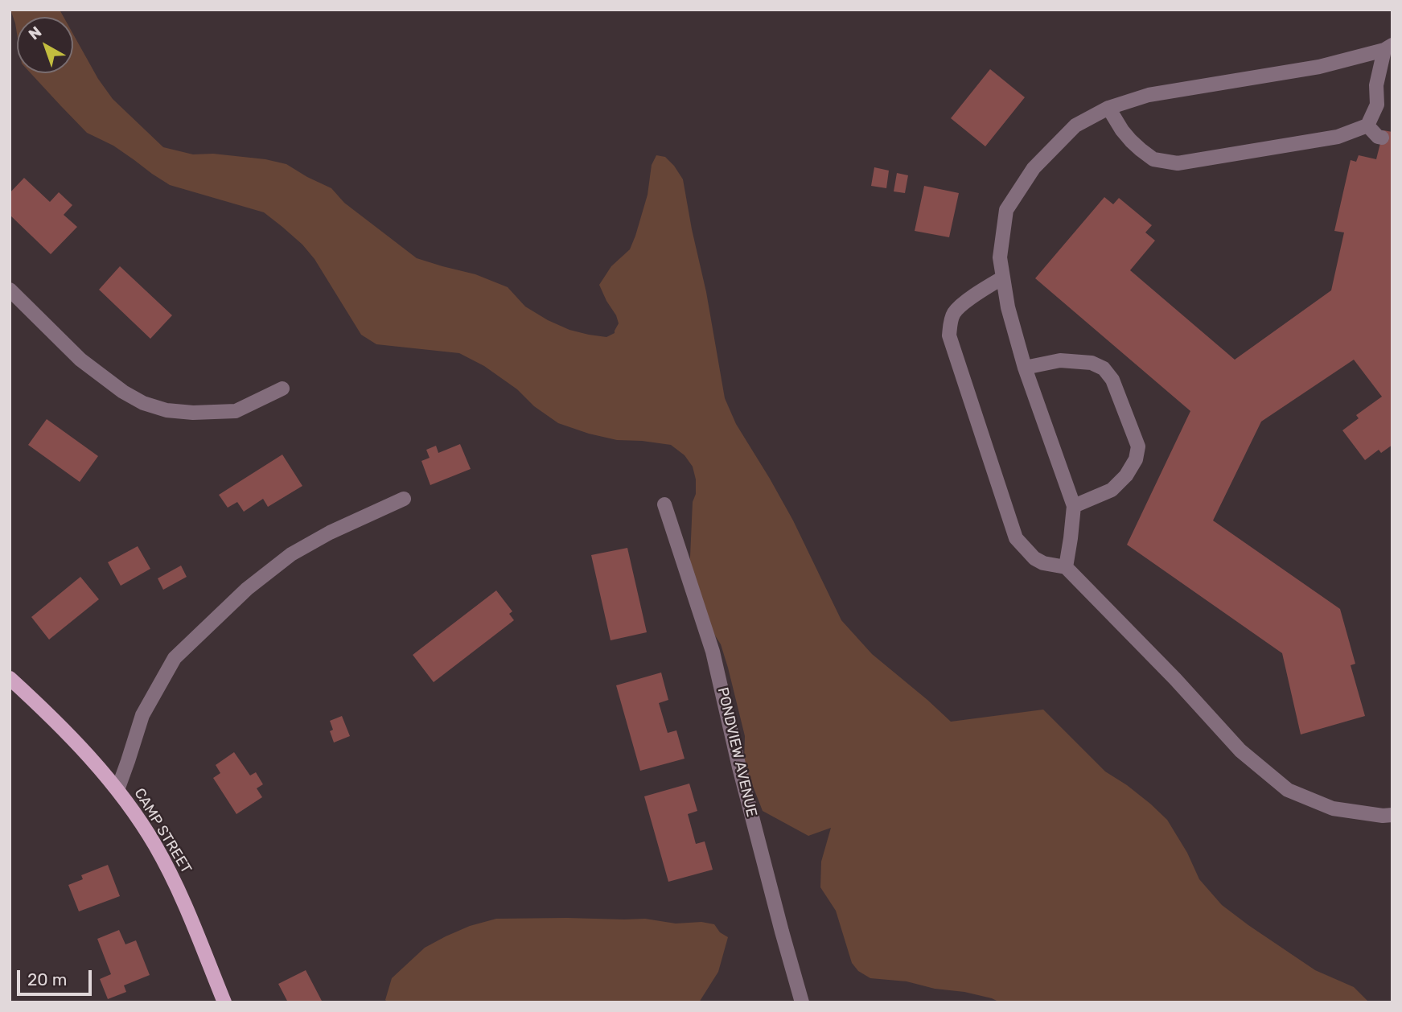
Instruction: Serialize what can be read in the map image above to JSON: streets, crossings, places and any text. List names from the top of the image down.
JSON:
{
  "streets": {
    "main road": ["CAMP STREET"],
    "street": ["PONDVIEW AVENUE"]
  },
  "scale_bar": "20 m",
  "north": "top left"
}
